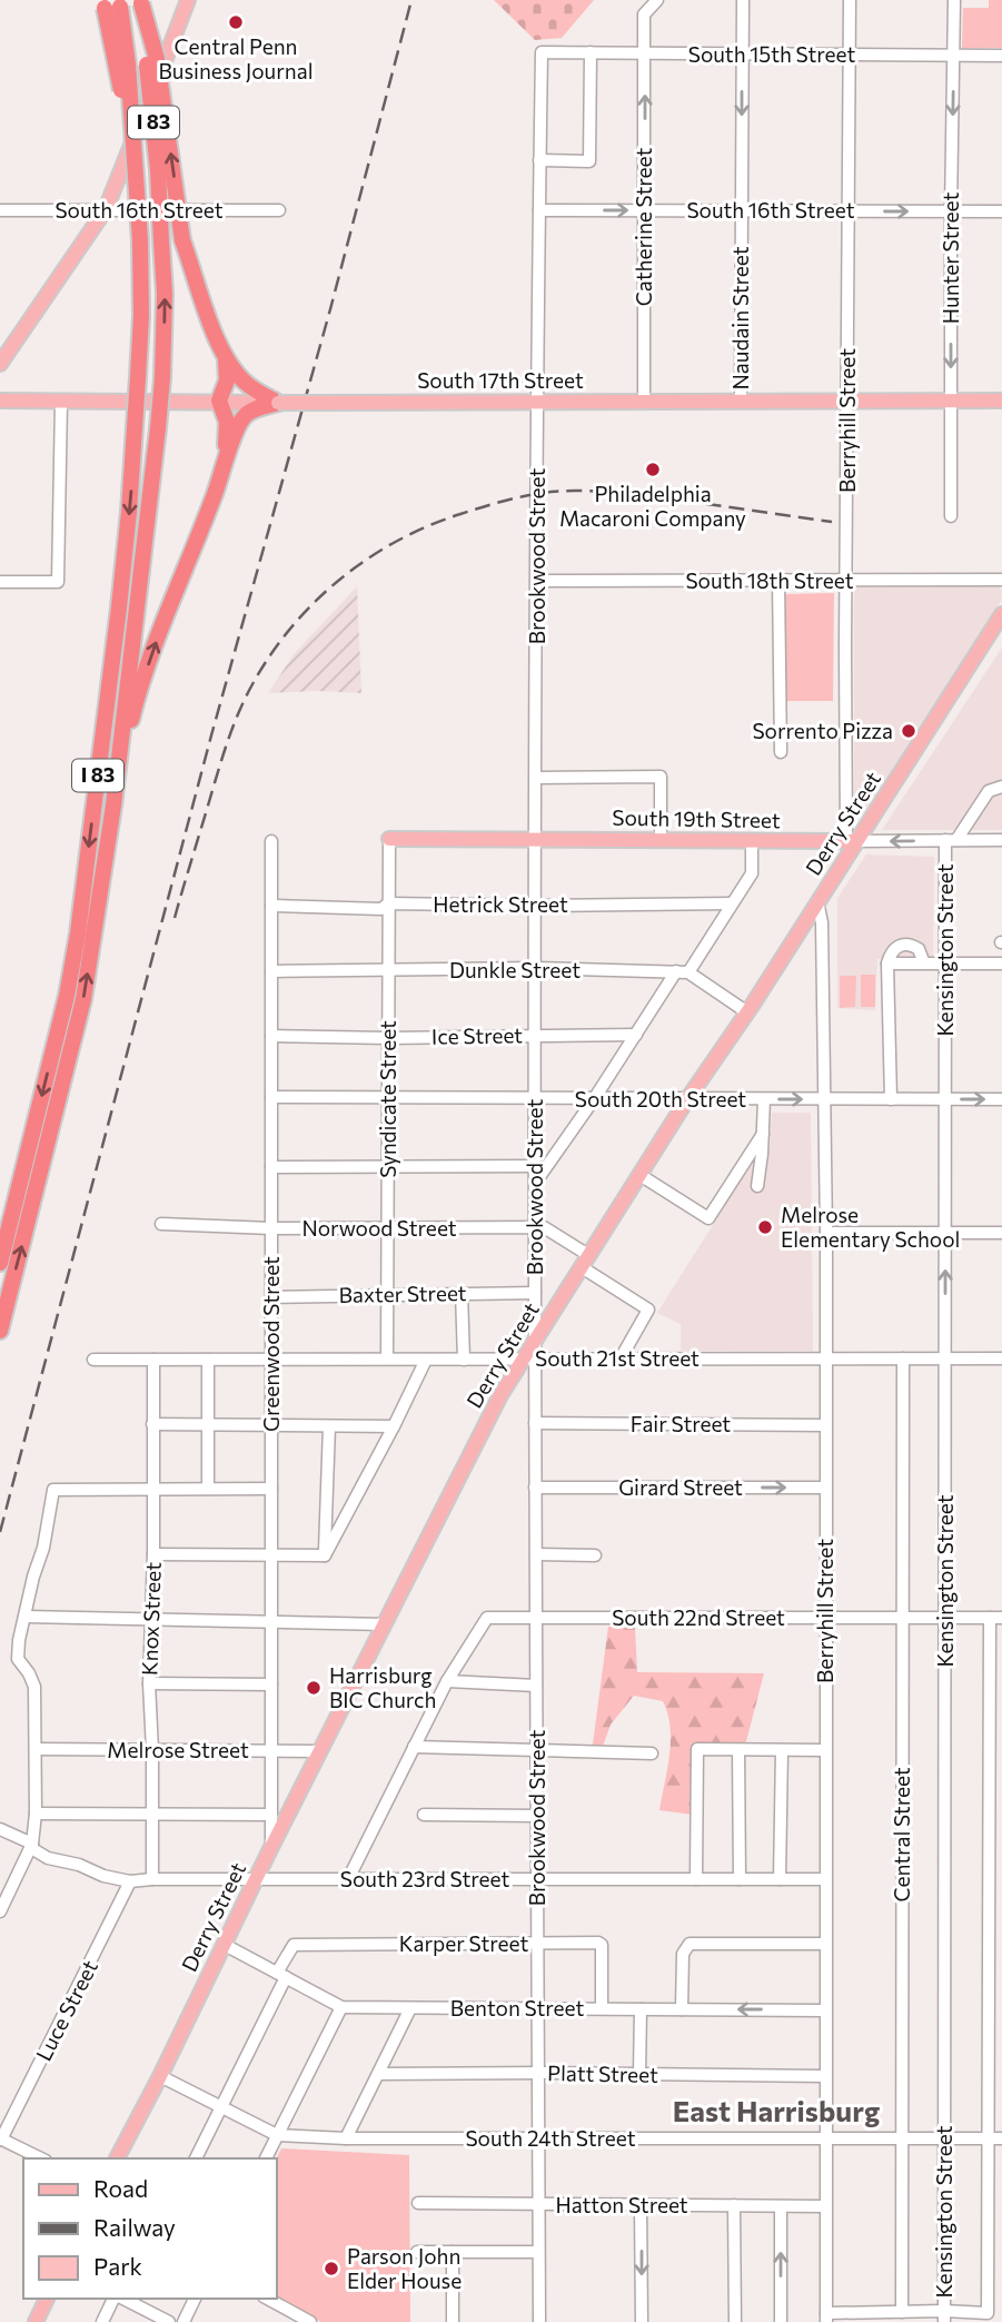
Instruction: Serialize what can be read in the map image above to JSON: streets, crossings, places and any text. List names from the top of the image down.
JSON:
{
  "streets": {
    "highway": ["I 83"],
    "main road": ["South 17th Street", "South 19th Street", "Derry Street"],
    "street": [
      "South 15th Street",
      "South 16th Street",
      "Catherine Street",
      "Hunter Street",
      "Naudain Street",
      "Berryhill Street",
      "Brookwood Street",
      "South 18th Street",
      "Hetrick Street",
      "Kensington Street",
      "Dunkle Street",
      "Ice Street",
      "Syndicate Street",
      "South 20th Street",
      "Norwood Street",
      "Baxter Street",
      "Greenwood Street",
      "South 21st Street",
      "Fair Street",
      "Girard Street",
      "South 22nd Street",
      "Knox Street",
      "Melrose Street",
      "Central Street",
      "South 23rd Street",
      "Karper Street",
      "Benton Street",
      "Luce Street",
      "Platt Street",
      "South 24th Street",
      "Hatton Street"
    ]
  },
  "crossings": [
    ["South 15th Street", "Catherine Street"],
    ["South 15th Street", "Hunter Street"],
    ["South 15th Street", "Naudain Street"],
    ["South 15th Street", "Berryhill Street"],
    ["South 15th Street", "Brookwood Street"],
    ["South 16th Street", "Catherine Street"],
    ["South 16th Street", "Hunter Street"],
    ["South 16th Street", "Naudain Street"],
    ["South 16th Street", "Berryhill Street"],
    ["South 16th Street", "Brookwood Street"],
    ["Catherine Street", "South 17th Street"],
    ["Hunter Street", "South 17th Street"],
    ["Naudain Street", "South 17th Street"],
    ["South 17th Street", "Berryhill Street"],
    ["South 17th Street", "Brookwood Street"],
    ["Berryhill Street", "South 18th Street"],
    ["Berryhill Street", "South 19th Street"],
    ["Berryhill Street", "Derry Street"],
    ["Berryhill Street", "South 20th Street"],
    ["Berryhill Street", "South 21st Street"],
    ["Berryhill Street", "Fair Street"],
    ["Berryhill Street", "Girard Street"],
    ["Berryhill Street", "South 22nd Street"],
    ["Berryhill Street", "South 23rd Street"],
    ["Berryhill Street", "Benton Street"],
    ["Berryhill Street", "Platt Street"],
    ["Berryhill Street", "South 24th Street"],
    ["Berryhill Street", "Hatton Street"],
    ["Brookwood Street", "South 18th Street"],
    ["Brookwood Street", "South 19th Street"],
    ["Brookwood Street", "Derry Street"],
    ["Brookwood Street", "Hetrick Street"],
    ["Brookwood Street", "Dunkle Street"],
    ["Brookwood Street", "Ice Street"],
    ["Brookwood Street", "South 20th Street"],
    ["Brookwood Street", "Norwood Street"],
    ["Brookwood Street", "Baxter Street"],
    ["Brookwood Street", "South 21st Street"],
    ["Brookwood Street", "Fair Street"],
    ["Brookwood Street", "Girard Street"],
    ["Brookwood Street", "South 22nd Street"],
    ["Brookwood Street", "South 23rd Street"],
    ["Brookwood Street", "Karper Street"],
    ["Brookwood Street", "Benton Street"],
    ["Brookwood Street", "Platt Street"],
    ["Brookwood Street", "South 24th Street"],
    ["Brookwood Street", "Hatton Street"],
    ["South 19th Street", "Derry Street"],
    ["South 19th Street", "Kensington Street"],
    ["South 19th Street", "Syndicate Street"],
    ["Derry Street", "South 20th Street"],
    ["Derry Street", "Norwood Street"],
    ["Derry Street", "Greenwood Street"],
    ["Derry Street", "South 21st Street"],
    ["Derry Street", "Melrose Street"],
    ["Derry Street", "South 23rd Street"],
    ["Derry Street", "Benton Street"],
    ["Derry Street", "South 24th Street"],
    ["Hetrick Street", "Syndicate Street"],
    ["Hetrick Street", "Greenwood Street"],
    ["Kensington Street", "South 20th Street"],
    ["Kensington Street", "South 21st Street"],
    ["Kensington Street", "South 22nd Street"],
    ["Kensington Street", "South 24th Street"],
    ["Dunkle Street", "Syndicate Street"],
    ["Dunkle Street", "Greenwood Street"],
    ["Ice Street", "Syndicate Street"],
    ["Ice Street", "Greenwood Street"],
    ["Syndicate Street", "South 20th Street"],
    ["Syndicate Street", "Norwood Street"],
    ["Syndicate Street", "Baxter Street"],
    ["Syndicate Street", "South 21st Street"],
    ["South 20th Street", "Greenwood Street"],
    ["Norwood Street", "Greenwood Street"],
    ["Norwood Street", "South 21st Street"],
    ["Baxter Street", "Greenwood Street"],
    ["Greenwood Street", "South 21st Street"],
    ["Greenwood Street", "Melrose Street"],
    ["South 21st Street", "Knox Street"],
    ["South 21st Street", "Central Street"],
    ["South 22nd Street", "Central Street"],
    ["Knox Street", "Melrose Street"],
    ["Knox Street", "South 23rd Street"],
    ["Central Street", "South 24th Street"],
    ["South 23rd Street", "Luce Street"],
    ["Karper Street", "Benton Street"]
  ],
  "one_way": [
    "Catherine Street",
    "Hunter Street",
    "Naudain Street",
    "Girard Street"
  ],
  "districts": ["East Harrisburg"],
  "places": [
    "Central Penn Business Journal",
    "Philadelphia Macaroni Company",
    "Sorrento Pizza",
    "Melrose Elementary School",
    "Harrisburg BIC Church",
    "Parson John Elder House"
  ],
  "legend": ["Road", "Railway", "Park"]
}
